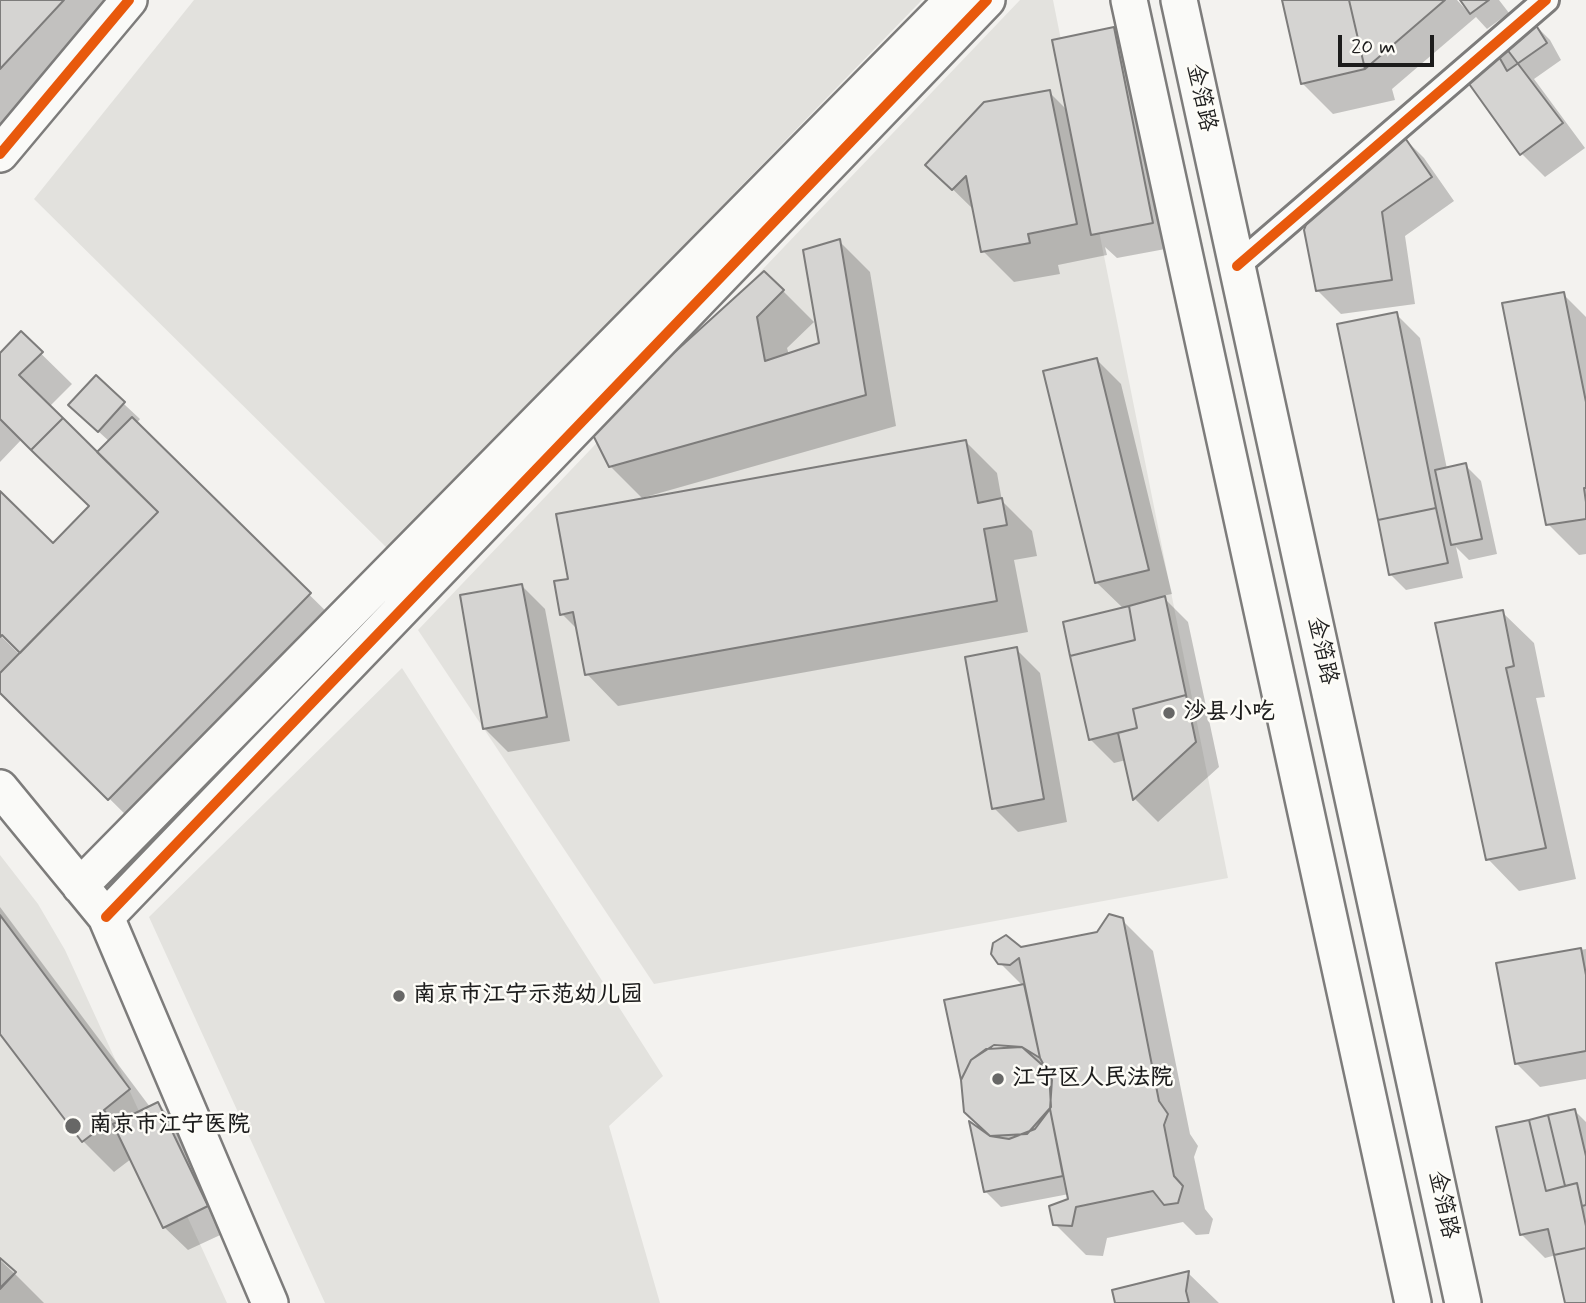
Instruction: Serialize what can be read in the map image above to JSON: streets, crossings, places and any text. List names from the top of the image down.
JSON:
{
  "streets": {
    "street": ["金箔路"]
  },
  "places": [
    "沙县小吃",
    "南京市江宁示范幼儿园",
    "江宁区人民法院",
    "南京市江宁医院"
  ],
  "scale_bar": "20 m"
}
